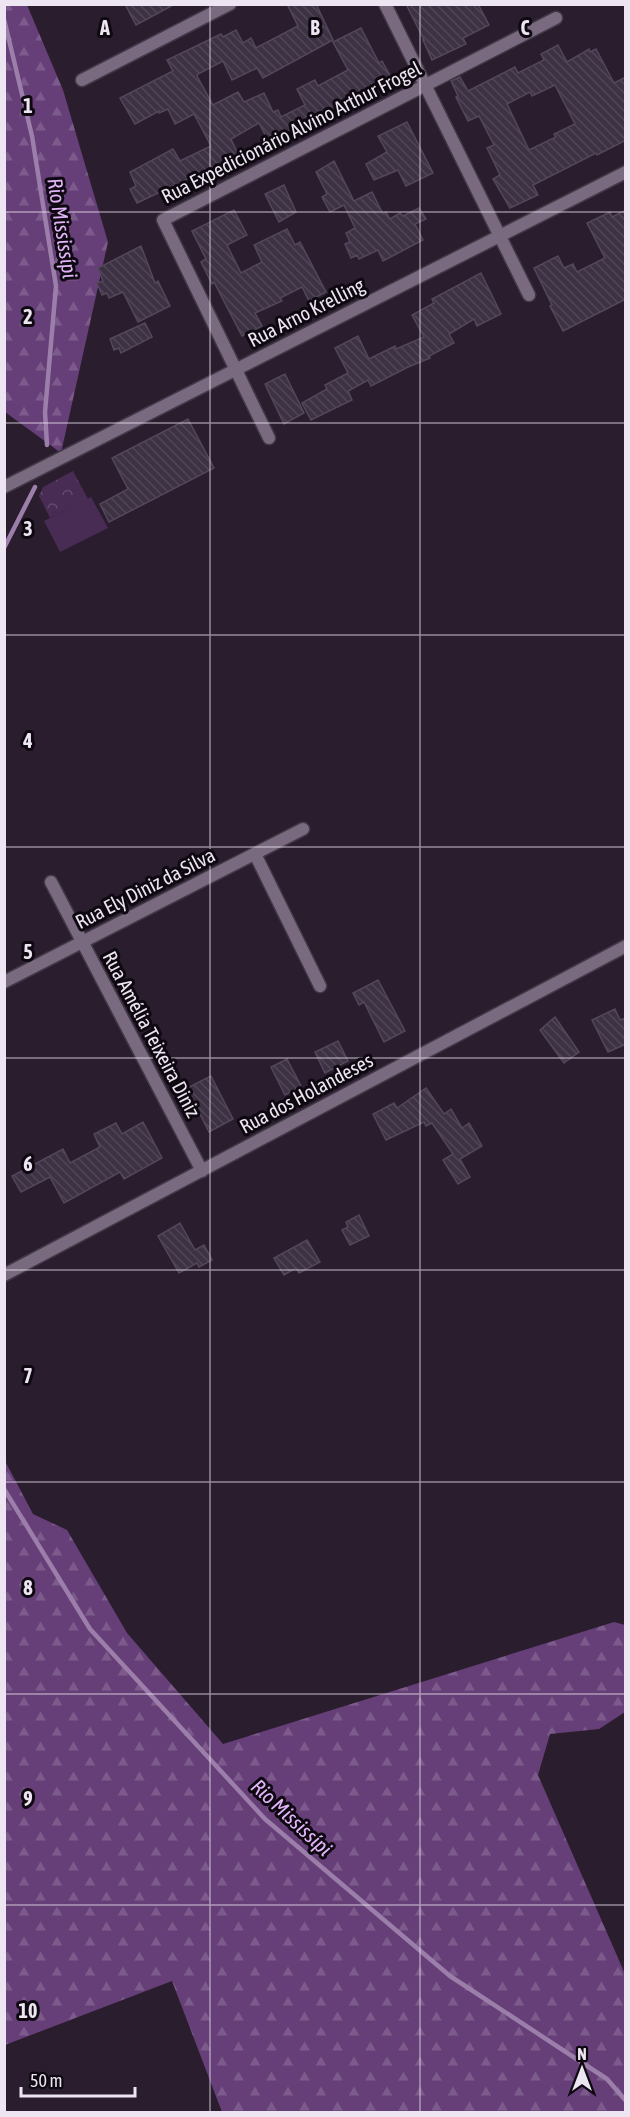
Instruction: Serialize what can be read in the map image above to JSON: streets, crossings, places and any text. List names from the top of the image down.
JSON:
{
  "streets": {
    "street": [
      "Rua Expedicionário Alvino Arthur Frogel",
      "Rua Arno Krelling",
      "Rua Ely Diniz da Silva",
      "Rua Amélia Teixeira Diniz",
      "Rua dos Holandeses"
    ]
  },
  "crossings": [
    ["Rua Expedicionário Alvino Arthur Frogel", "Rua Arno Krelling"],
    ["Rua Ely Diniz da Silva", "Rua Amélia Teixeira Diniz"],
    ["Rua Amélia Teixeira Diniz", "Rua dos Holandeses"]
  ],
  "water": ["Rio Mississípi"],
  "scale_bar": "50 m",
  "north": "top",
  "grid": {
    "columns": ["A", "B", "C"],
    "rows": [
      "1",
      "2",
      "3",
      "4",
      "5",
      "6",
      "7",
      "8",
      "9",
      "10"
    ]
  }
}
